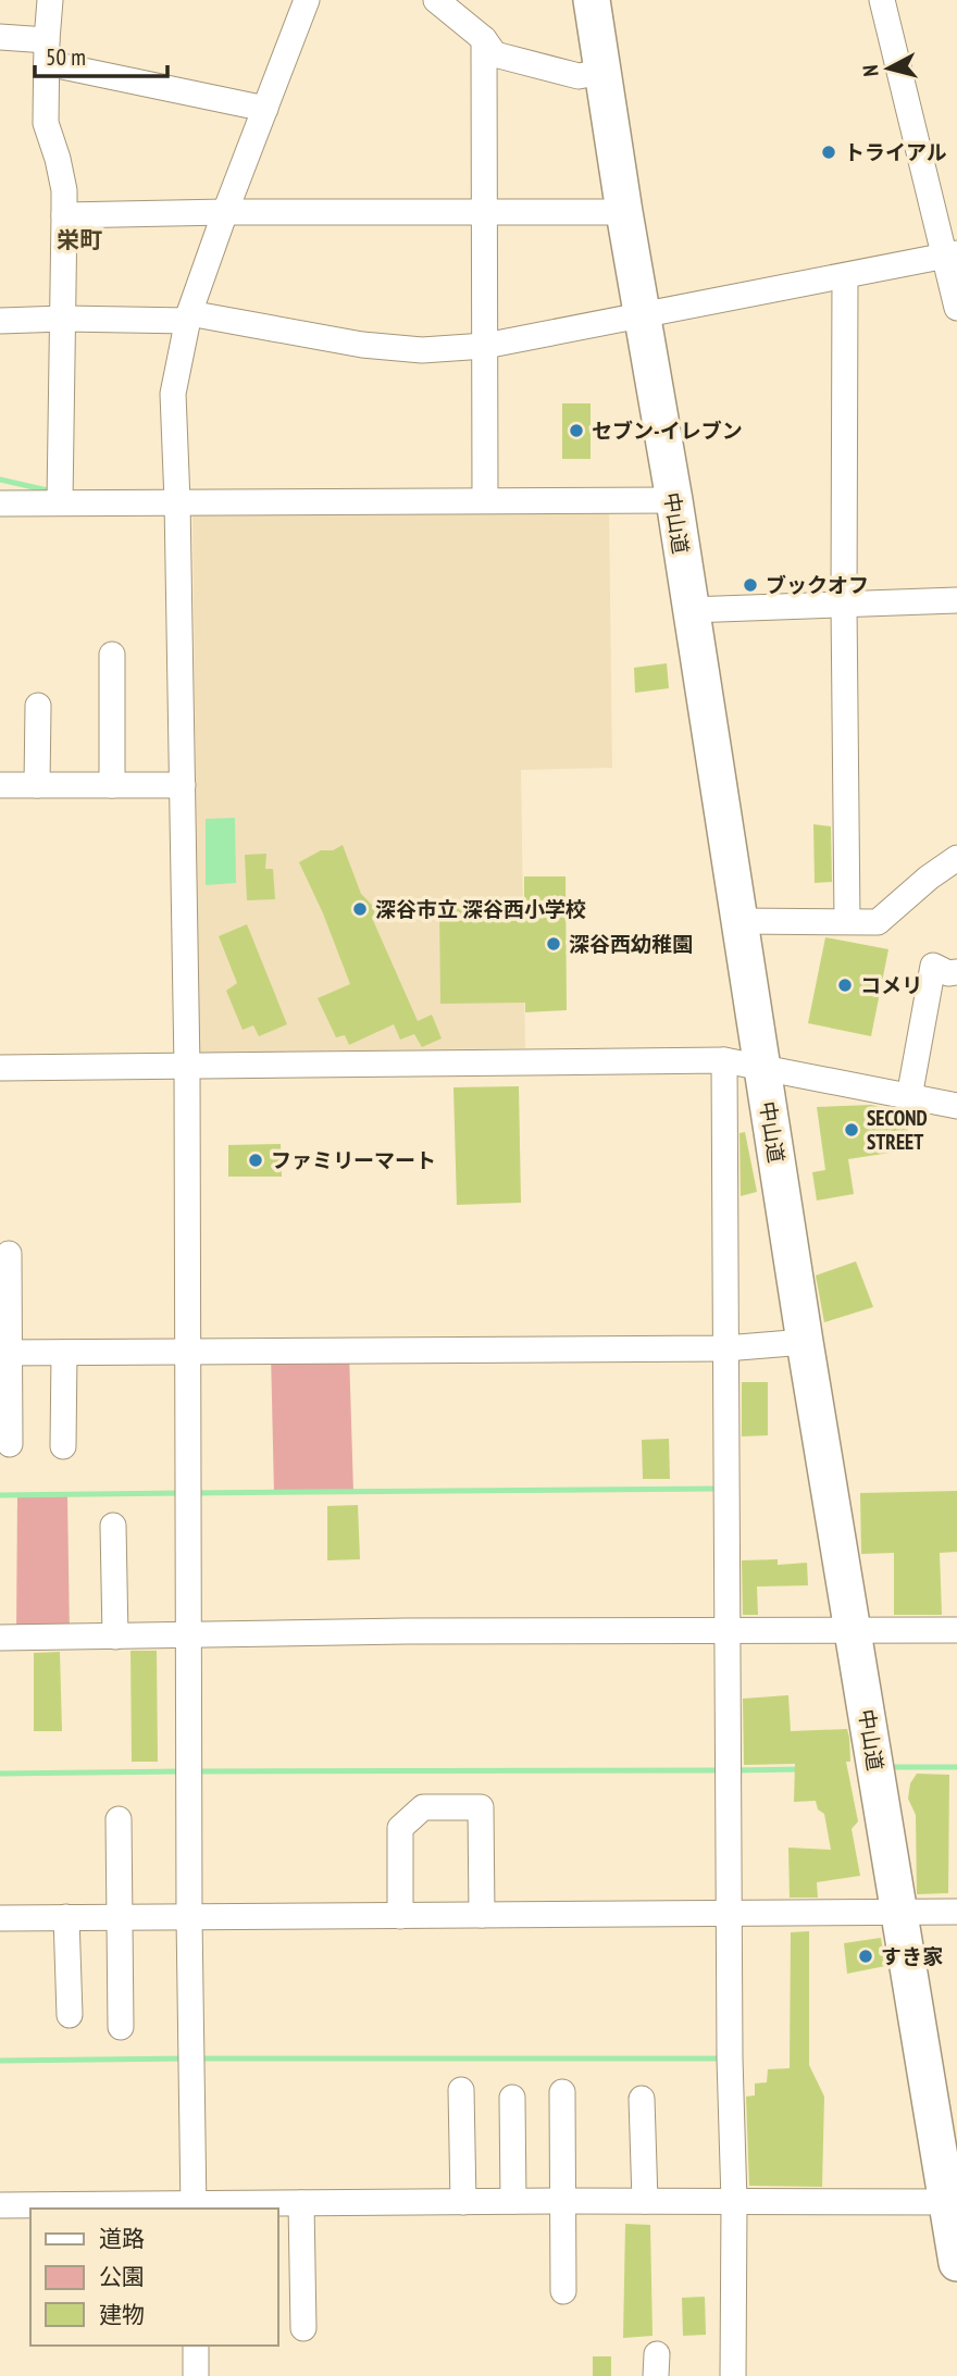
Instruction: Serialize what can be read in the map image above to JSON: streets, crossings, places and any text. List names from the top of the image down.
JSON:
{
  "streets": {
    "highway": ["中山道"]
  },
  "districts": ["栄町"],
  "places": [
    "トライアル",
    "セブン-イレブン",
    "ブックオフ",
    "深谷市立 深谷西小学校",
    "深谷西幼稚園",
    "コメリ",
    "SECOND STREET",
    "ファミリーマート",
    "すき家"
  ],
  "legend": ["道路", "公園", "建物"],
  "scale_bar": "50 m",
  "north": "left"
}
